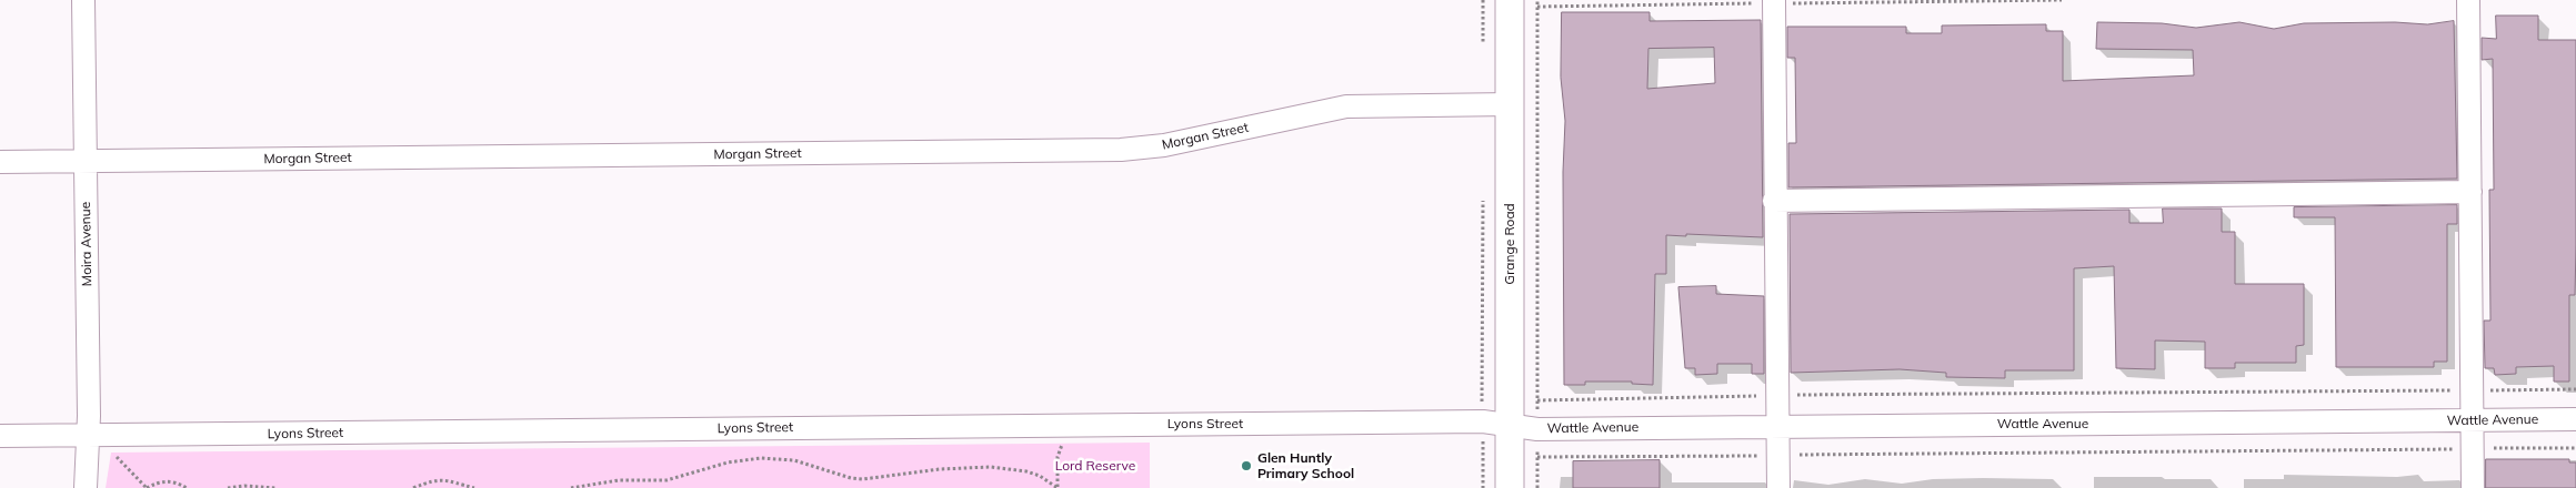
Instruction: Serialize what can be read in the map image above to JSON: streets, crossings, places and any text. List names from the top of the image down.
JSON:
{
  "streets": {
    "main road": ["Grange Road"],
    "street": [
      "Morgan Street",
      "Moira Avenue",
      "Wattle Avenue",
      "Lyons Street"
    ]
  },
  "crossings": [
    ["Morgan Street", "Moira Avenue"],
    ["Morgan Street", "Grange Road"],
    ["Moira Avenue", "Lyons Street"],
    ["Grange Road", "Wattle Avenue"],
    ["Grange Road", "Lyons Street"],
    ["Wattle Avenue", "Lyons Street"]
  ],
  "parks": ["Lord Reserve"],
  "places": ["Glen Huntly Primary School"]
}
